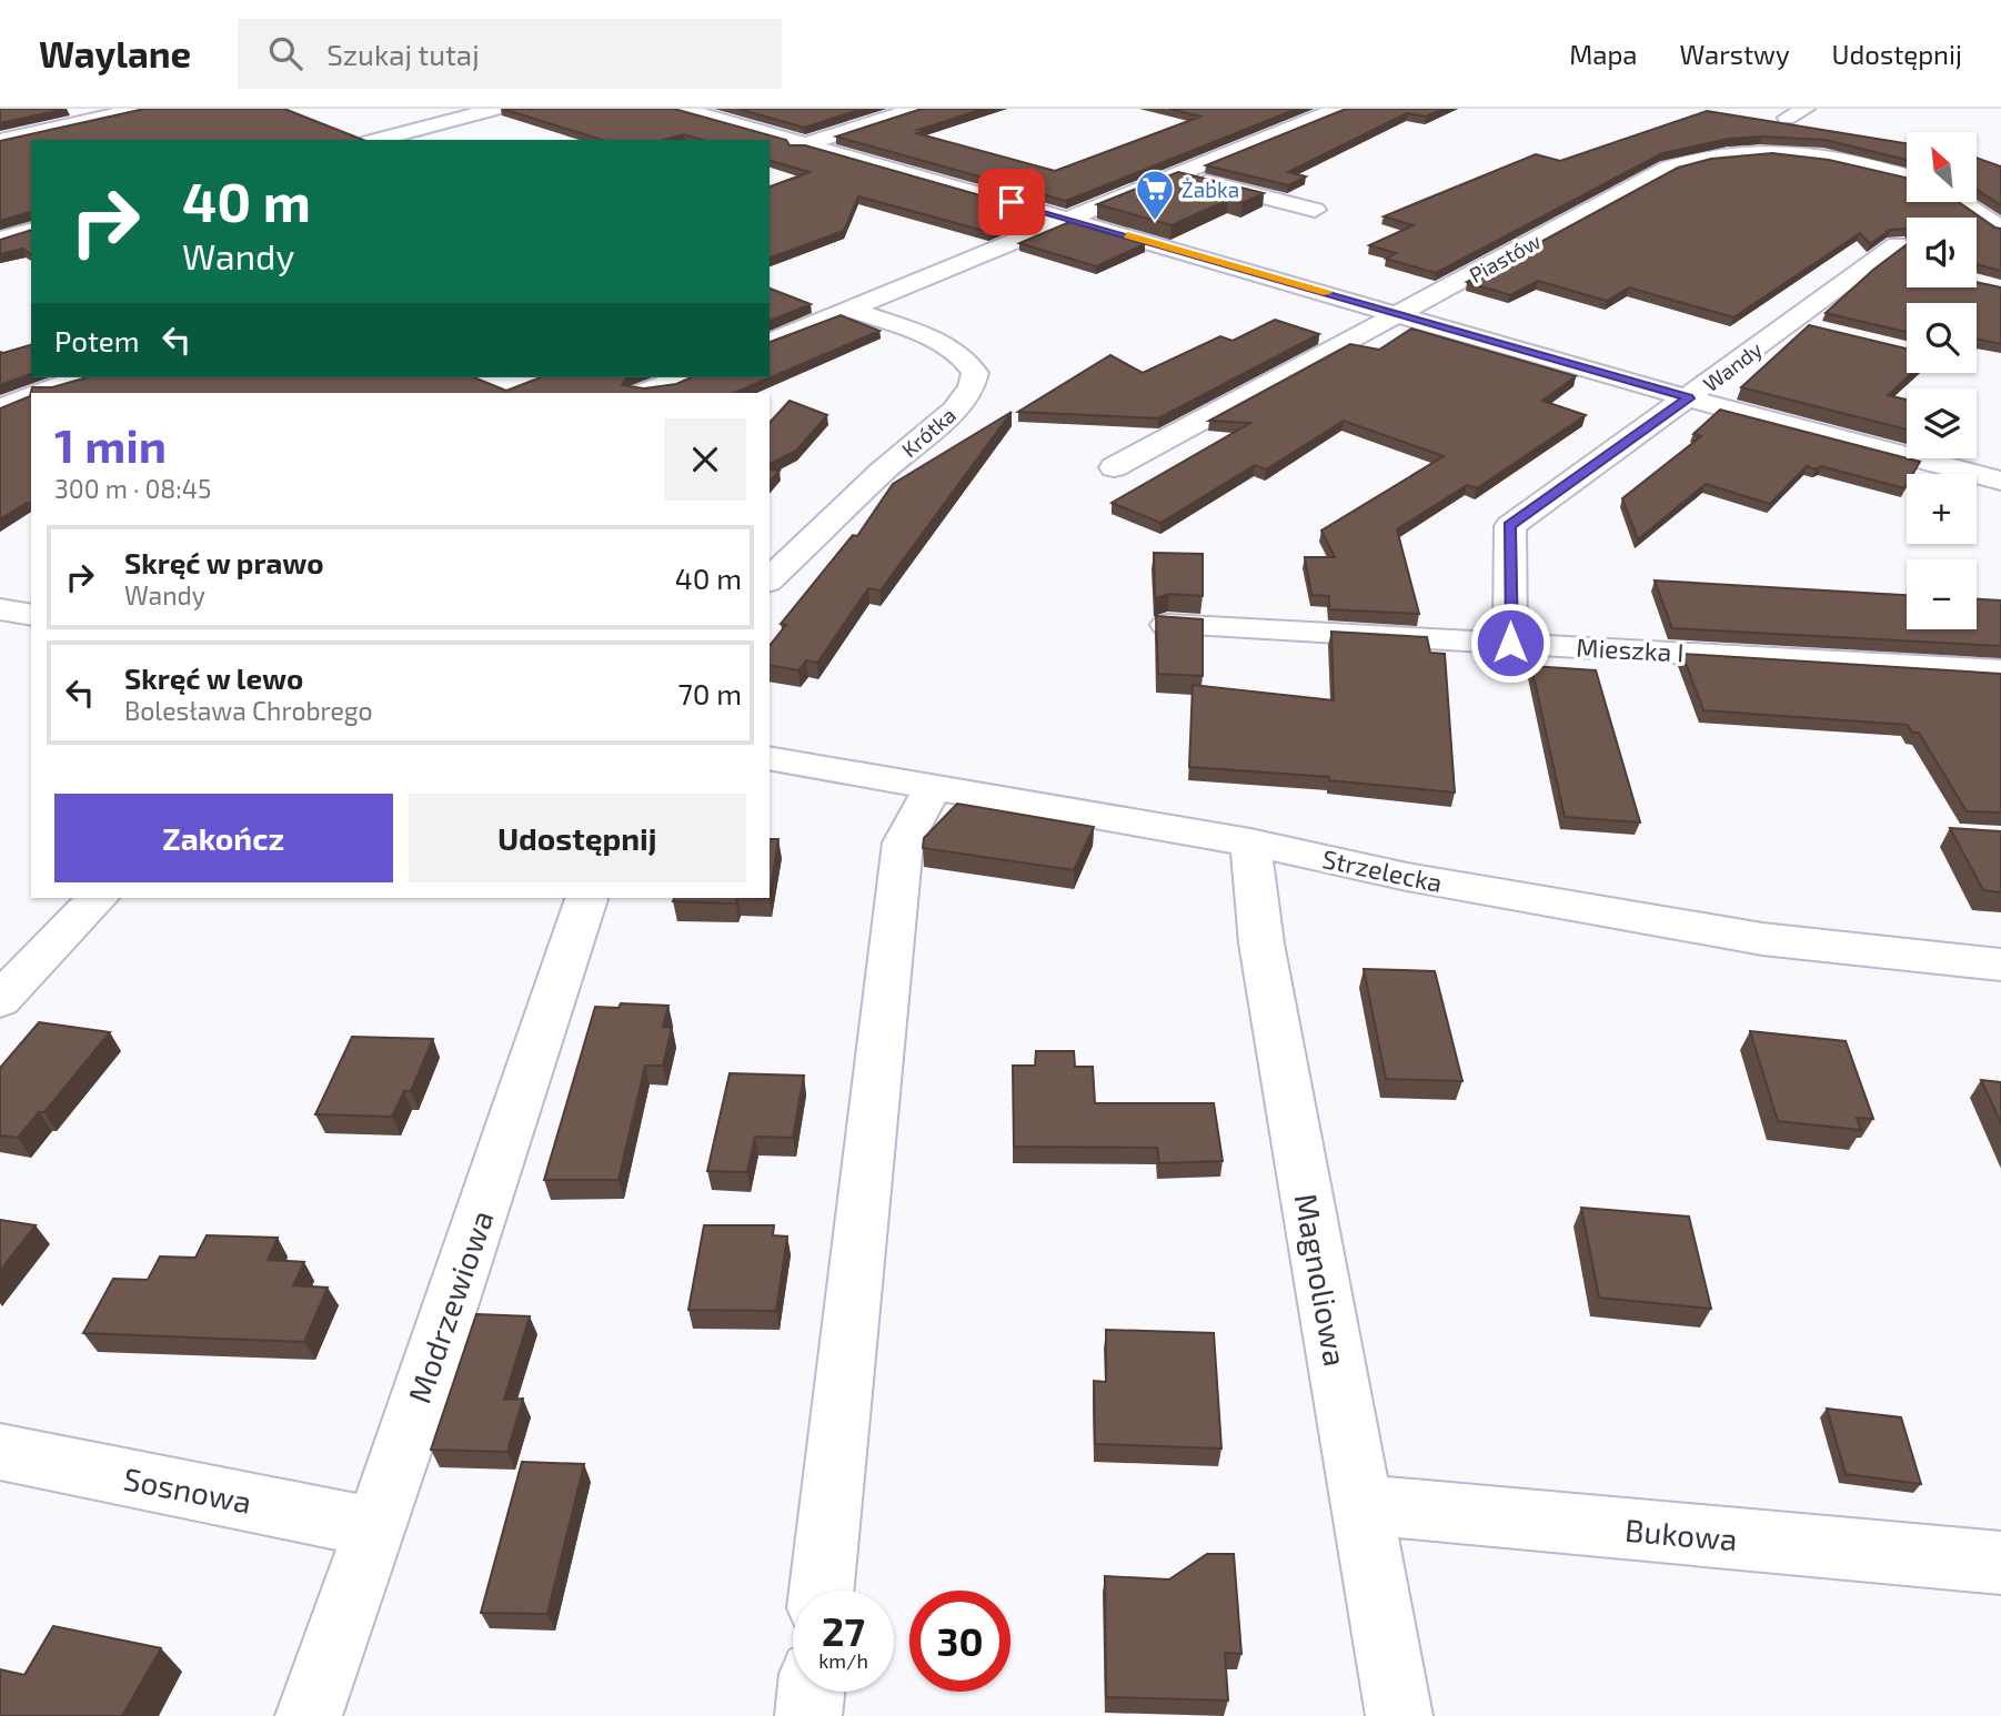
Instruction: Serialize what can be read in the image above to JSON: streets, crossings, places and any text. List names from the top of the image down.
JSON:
{
  "streets": {
    "street": [
      "Piastów",
      "Wandy",
      "Krótka",
      "Mieszka I",
      "Strzelecka",
      "Magnoliowa",
      "Modrzewiowa",
      "Sosnowa",
      "Bukowa"
    ]
  },
  "crossings": [
    ["Wandy", "Mieszka I"],
    ["Strzelecka", "Magnoliowa"],
    ["Magnoliowa", "Bukowa"],
    ["Modrzewiowa", "Sosnowa"]
  ],
  "places": {
    "supermarket": ["Żabka"]
  },
  "north": "top left",
  "page": {
    "header": "Waylane",
    "search": "Szukaj tutaj",
    "nav": ["Mapa", "Warstwy", "Udostępnij"],
    "map_buttons": ["+", "−"],
    "turn": ["40 m", "Wandy"],
    "then": "Potem",
    "heading": ["1 min", "300 m · 08:45"],
    "list": [
      {
        "name": "Skręć w prawo",
        "note": "Wandy",
        "value": "40 m"
      },
      {
        "name": "Skręć w lewo",
        "note": "Bolesława Chrobrego",
        "value": "70 m"
      }
    ],
    "buttons": ["Zakończ", "Udostępnij"],
    "speed": "27 km/h",
    "limit": "30"
  }
}
